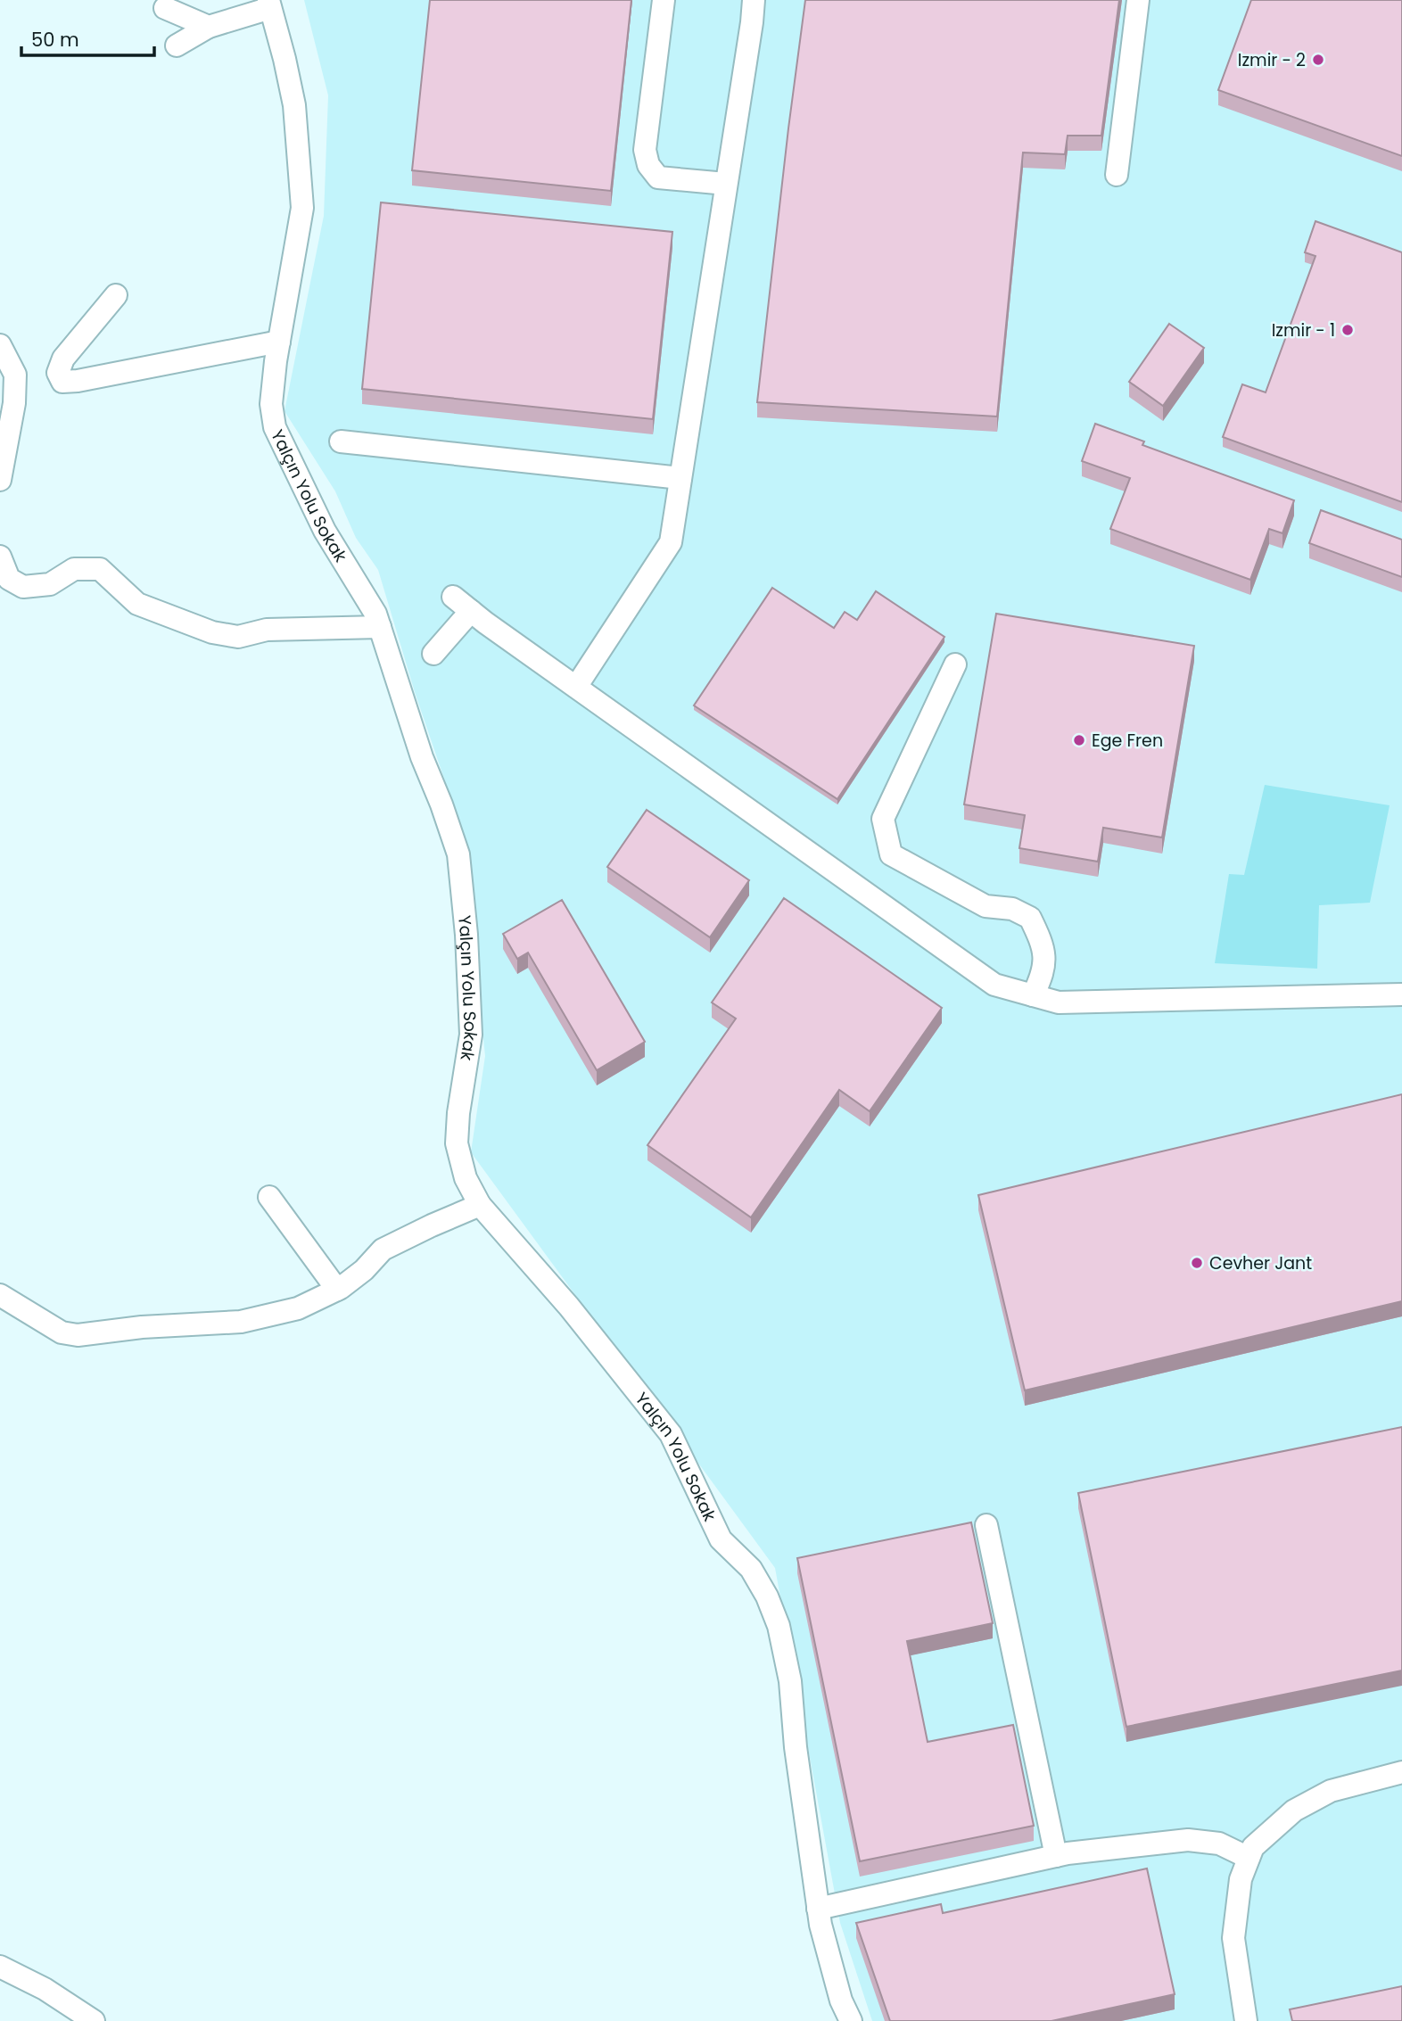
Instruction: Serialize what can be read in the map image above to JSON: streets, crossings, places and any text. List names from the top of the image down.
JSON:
{
  "streets": {
    "street": ["Yalçın Yolu Sokak"]
  },
  "places": [
    "Izmir - 2",
    "Izmir - 1",
    "Ege Fren",
    "Cevher Jant"
  ],
  "scale_bar": "50 m"
}
